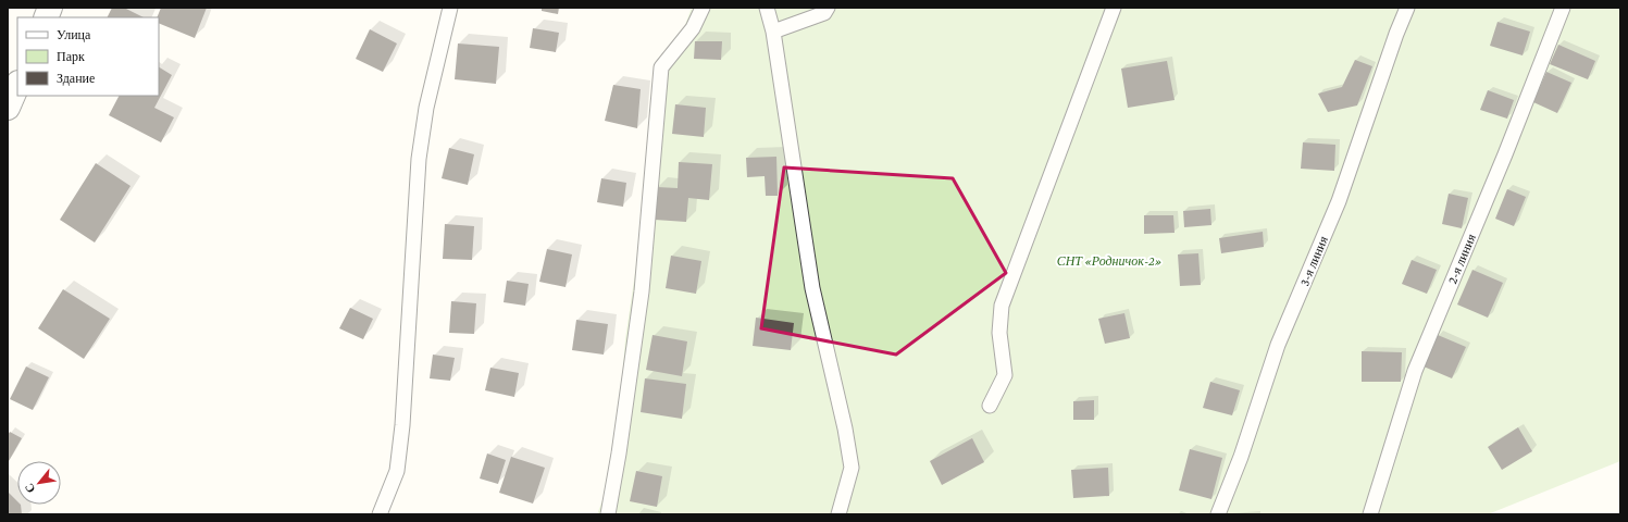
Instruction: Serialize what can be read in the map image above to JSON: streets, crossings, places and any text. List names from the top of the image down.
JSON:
{
  "streets": {
    "lane": ["2-я линия", "3-я линия"]
  },
  "parks": ["СНТ «Родничок-2»"],
  "legend": ["Улица", "Парк", "Здание"],
  "north": "bottom left"
}
